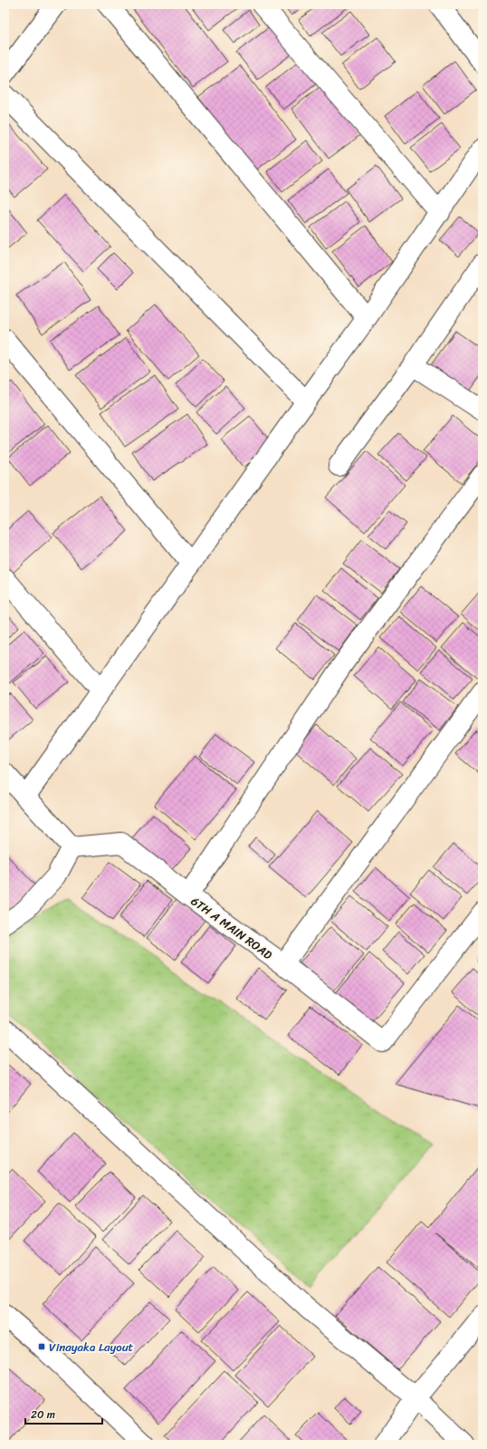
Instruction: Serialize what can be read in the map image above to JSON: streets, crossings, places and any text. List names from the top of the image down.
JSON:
{
  "streets": {
    "street": ["6TH A MAIN ROAD"]
  },
  "places": {
    "transit": ["Vinayaka Layout"]
  },
  "scale_bar": "20 m"
}
